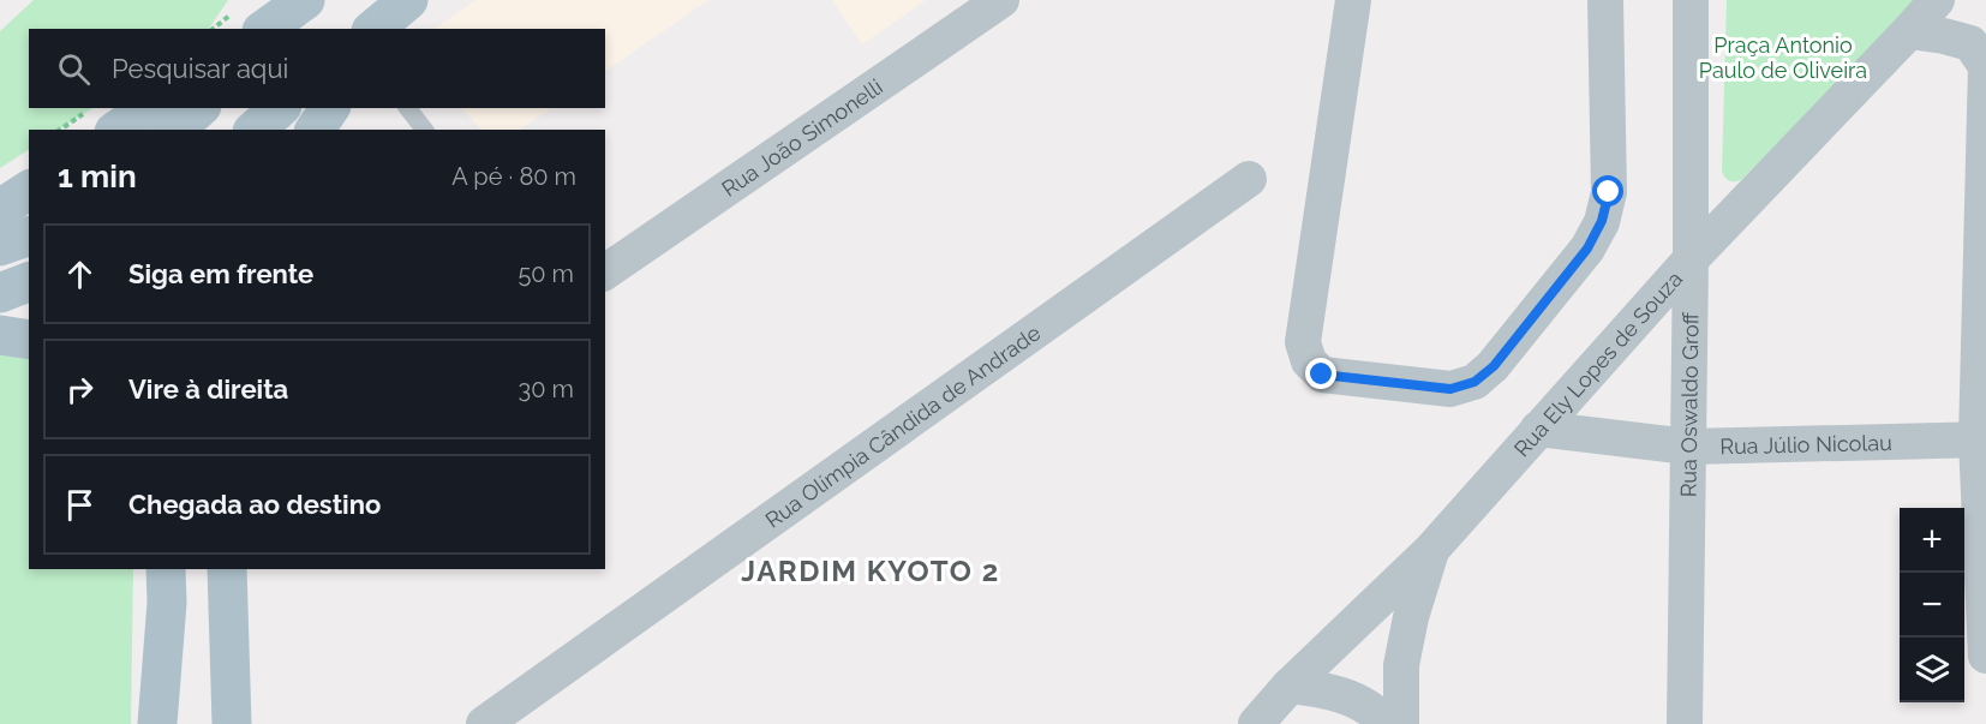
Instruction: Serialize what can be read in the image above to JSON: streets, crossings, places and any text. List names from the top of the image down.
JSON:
{
  "streets": {
    "street": [
      "Rua João Simonelli",
      "Rua Ely Lopes de Souza",
      "Rua Oswaldo Groff",
      "Rua Olímpia Cândida de Andrade",
      "Rua Júlio Nicolau"
    ]
  },
  "crossings": [
    ["Rua Ely Lopes de Souza", "Rua Oswaldo Groff"],
    ["Rua Ely Lopes de Souza", "Rua Júlio Nicolau"],
    ["Rua Oswaldo Groff", "Rua Júlio Nicolau"]
  ],
  "districts": ["JARDIM KYOTO 2"],
  "parks": ["Praça Antonio Paulo de Oliveira"],
  "page": {
    "search": "Pesquisar aqui",
    "heading": ["1 min", "A pé · 80 m"],
    "list": [
      ["Siga em frente", "50 m"],
      ["Vire à direita", "30 m"],
      "Chegada ao destino"
    ],
    "map_buttons": ["+", "−"]
  }
}
